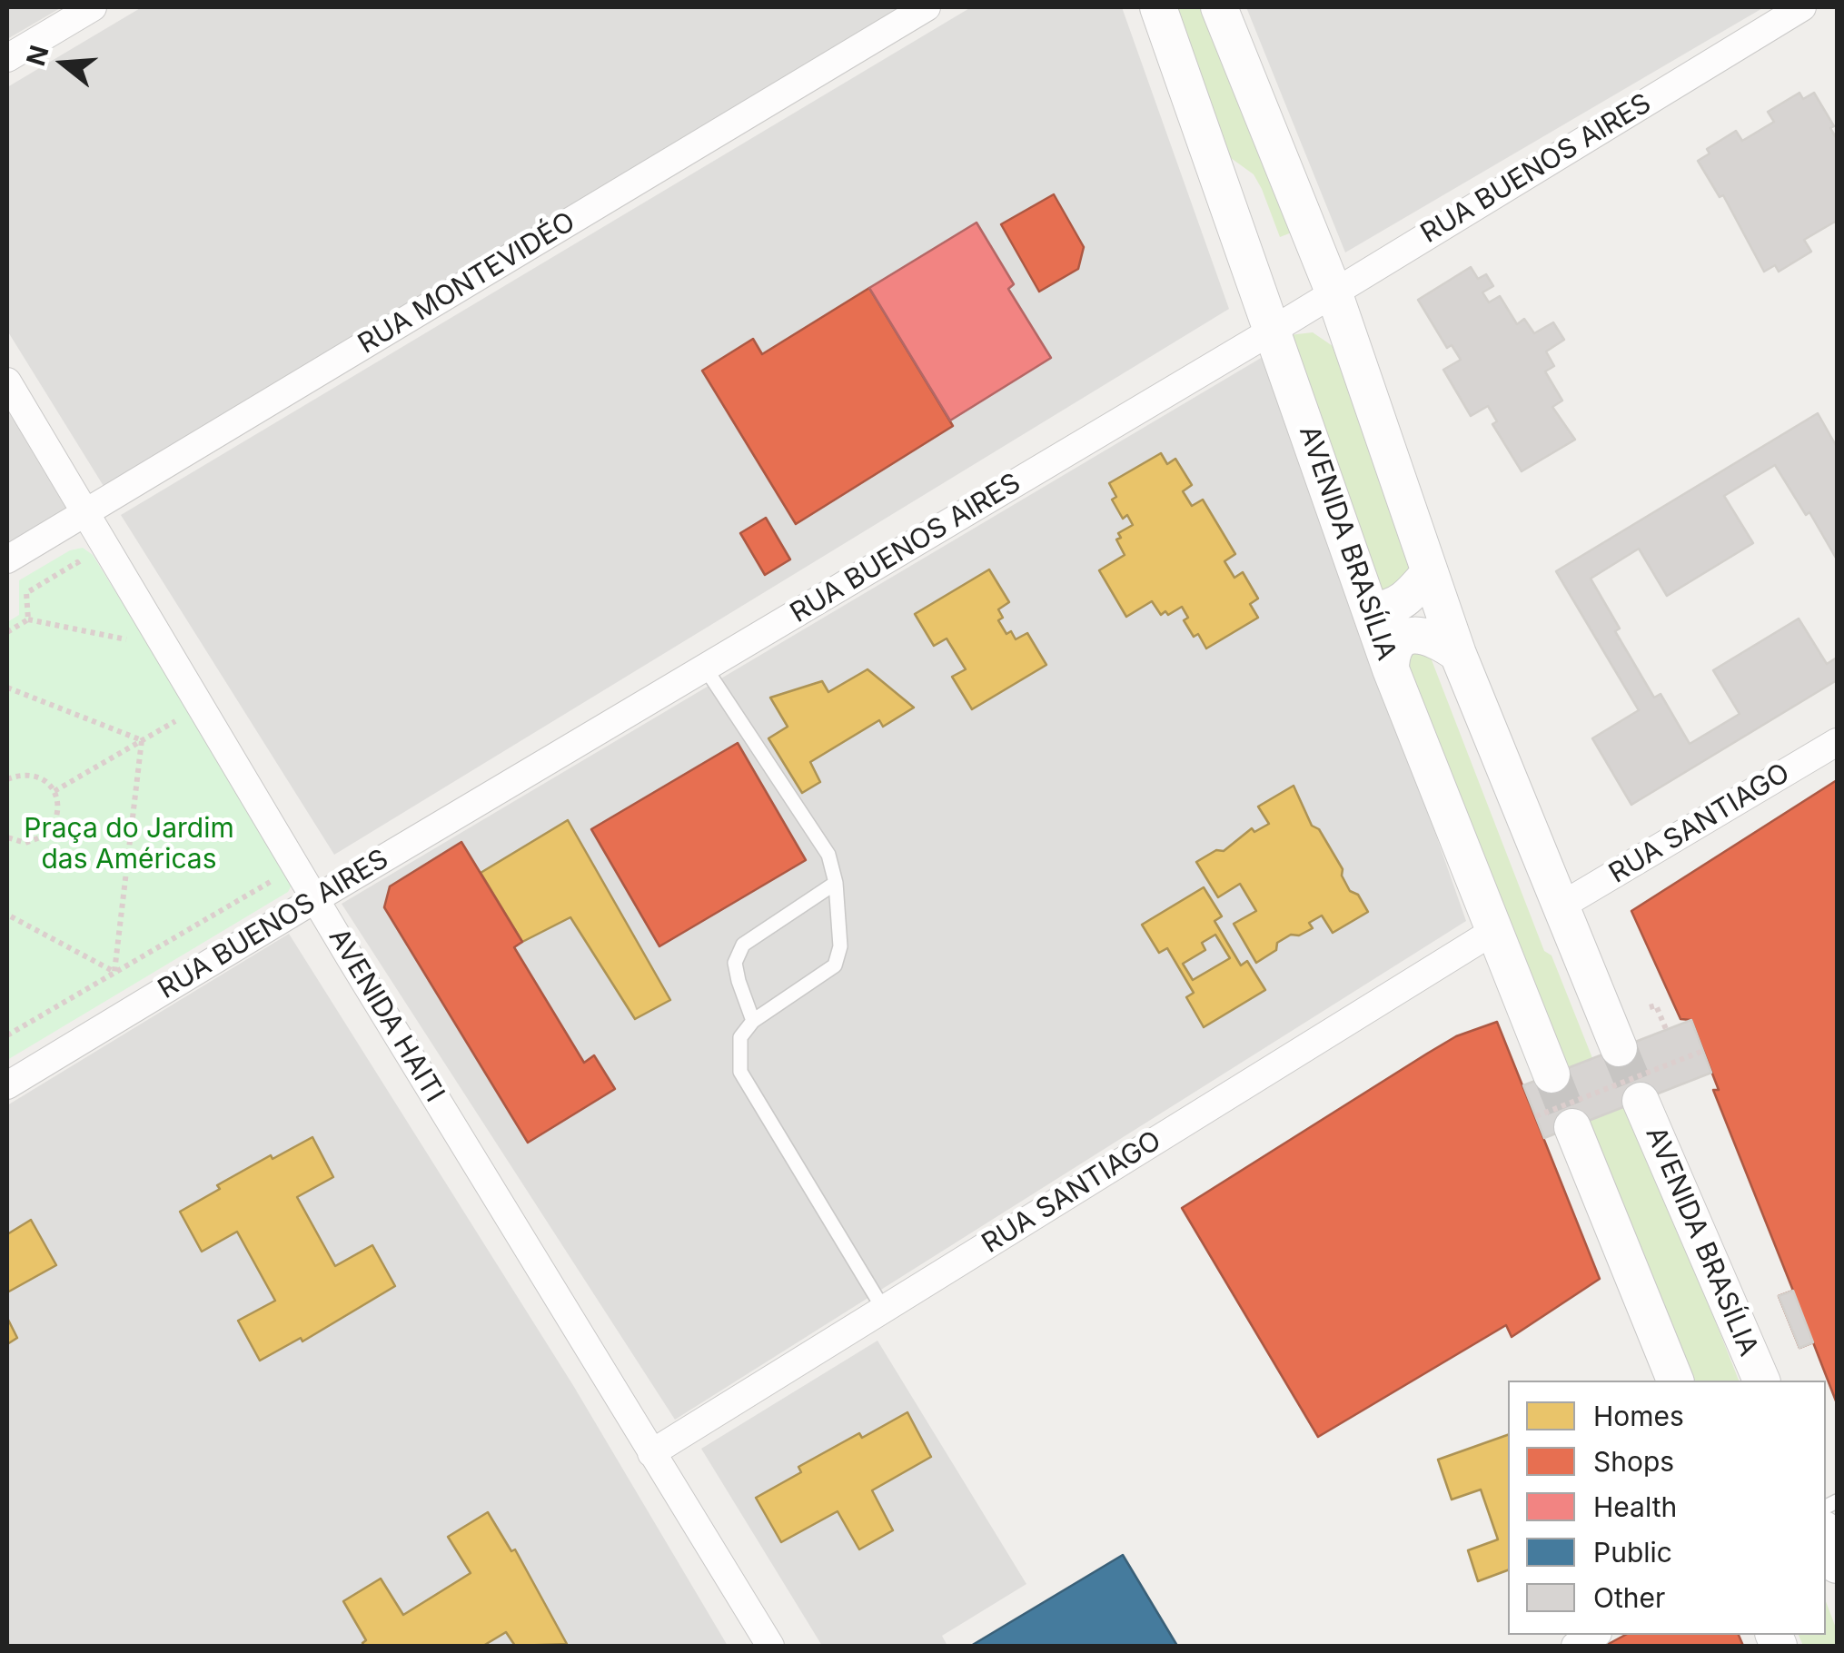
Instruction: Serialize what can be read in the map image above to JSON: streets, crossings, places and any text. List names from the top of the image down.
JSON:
{
  "streets": {
    "street": [
      "RUA BUENOS AIRES",
      "RUA MONTEVIDÉO",
      "AVENIDA BRASÍLIA",
      "RUA SANTIAGO",
      "AVENIDA HAITI"
    ]
  },
  "crossings": [
    ["RUA BUENOS AIRES", "AVENIDA BRASÍLIA"],
    ["RUA BUENOS AIRES", "AVENIDA HAITI"],
    ["RUA MONTEVIDÉO", "AVENIDA HAITI"],
    ["AVENIDA BRASÍLIA", "RUA SANTIAGO"],
    ["RUA SANTIAGO", "AVENIDA HAITI"]
  ],
  "parks": ["Praça do Jardim das Américas"],
  "legend": [
    "Homes",
    "Shops",
    "Health",
    "Public",
    "Other"
  ],
  "north": "left"
}
